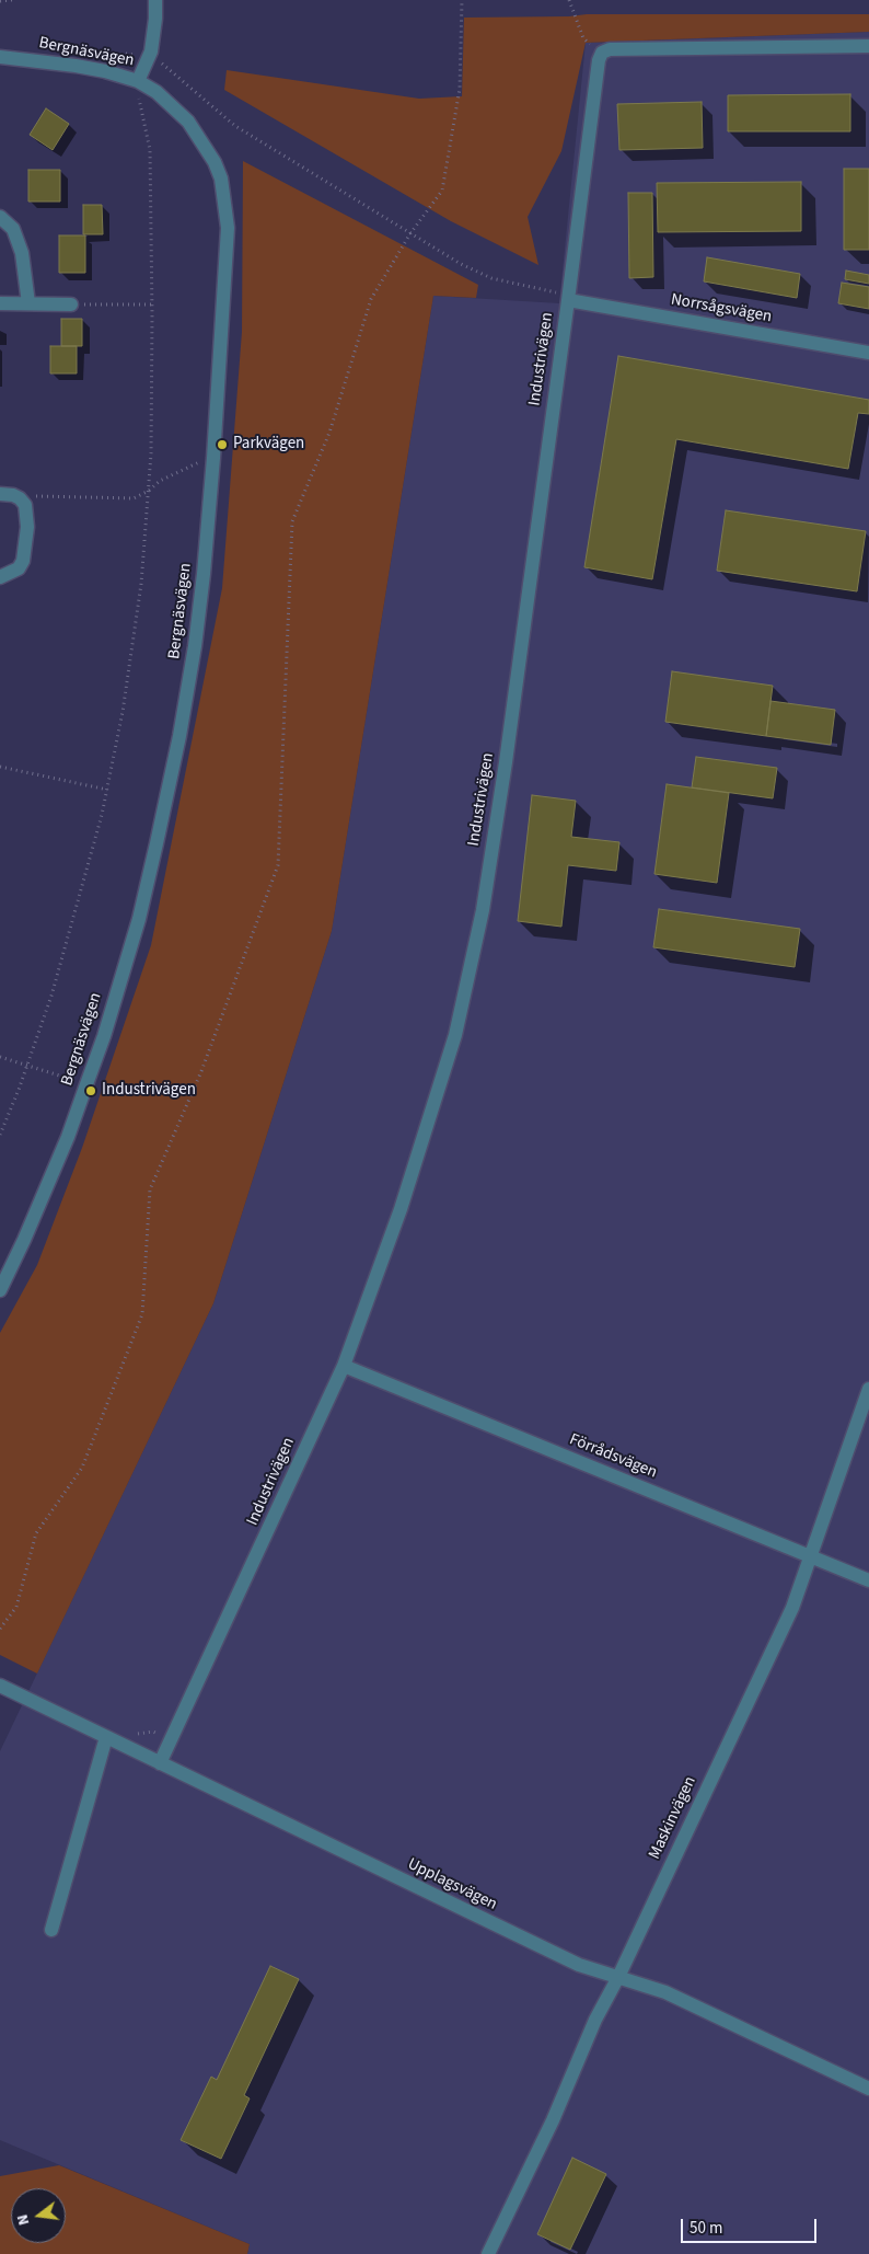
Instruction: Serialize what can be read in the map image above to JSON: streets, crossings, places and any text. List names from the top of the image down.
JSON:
{
  "streets": {
    "street": [
      "Bergnäsvägen",
      "Norrsågsvägen",
      "Industrivägen",
      "Förrådsvägen",
      "Maskinvägen",
      "Upplagsvägen"
    ]
  },
  "crossings": [
    ["Norrsågsvägen", "Industrivägen"],
    ["Industrivägen", "Förrådsvägen"],
    ["Industrivägen", "Upplagsvägen"],
    ["Förrådsvägen", "Maskinvägen"],
    ["Maskinvägen", "Upplagsvägen"]
  ],
  "places": ["Parkvägen", "Industrivägen"],
  "scale_bar": "50 m",
  "north": "left"
}
